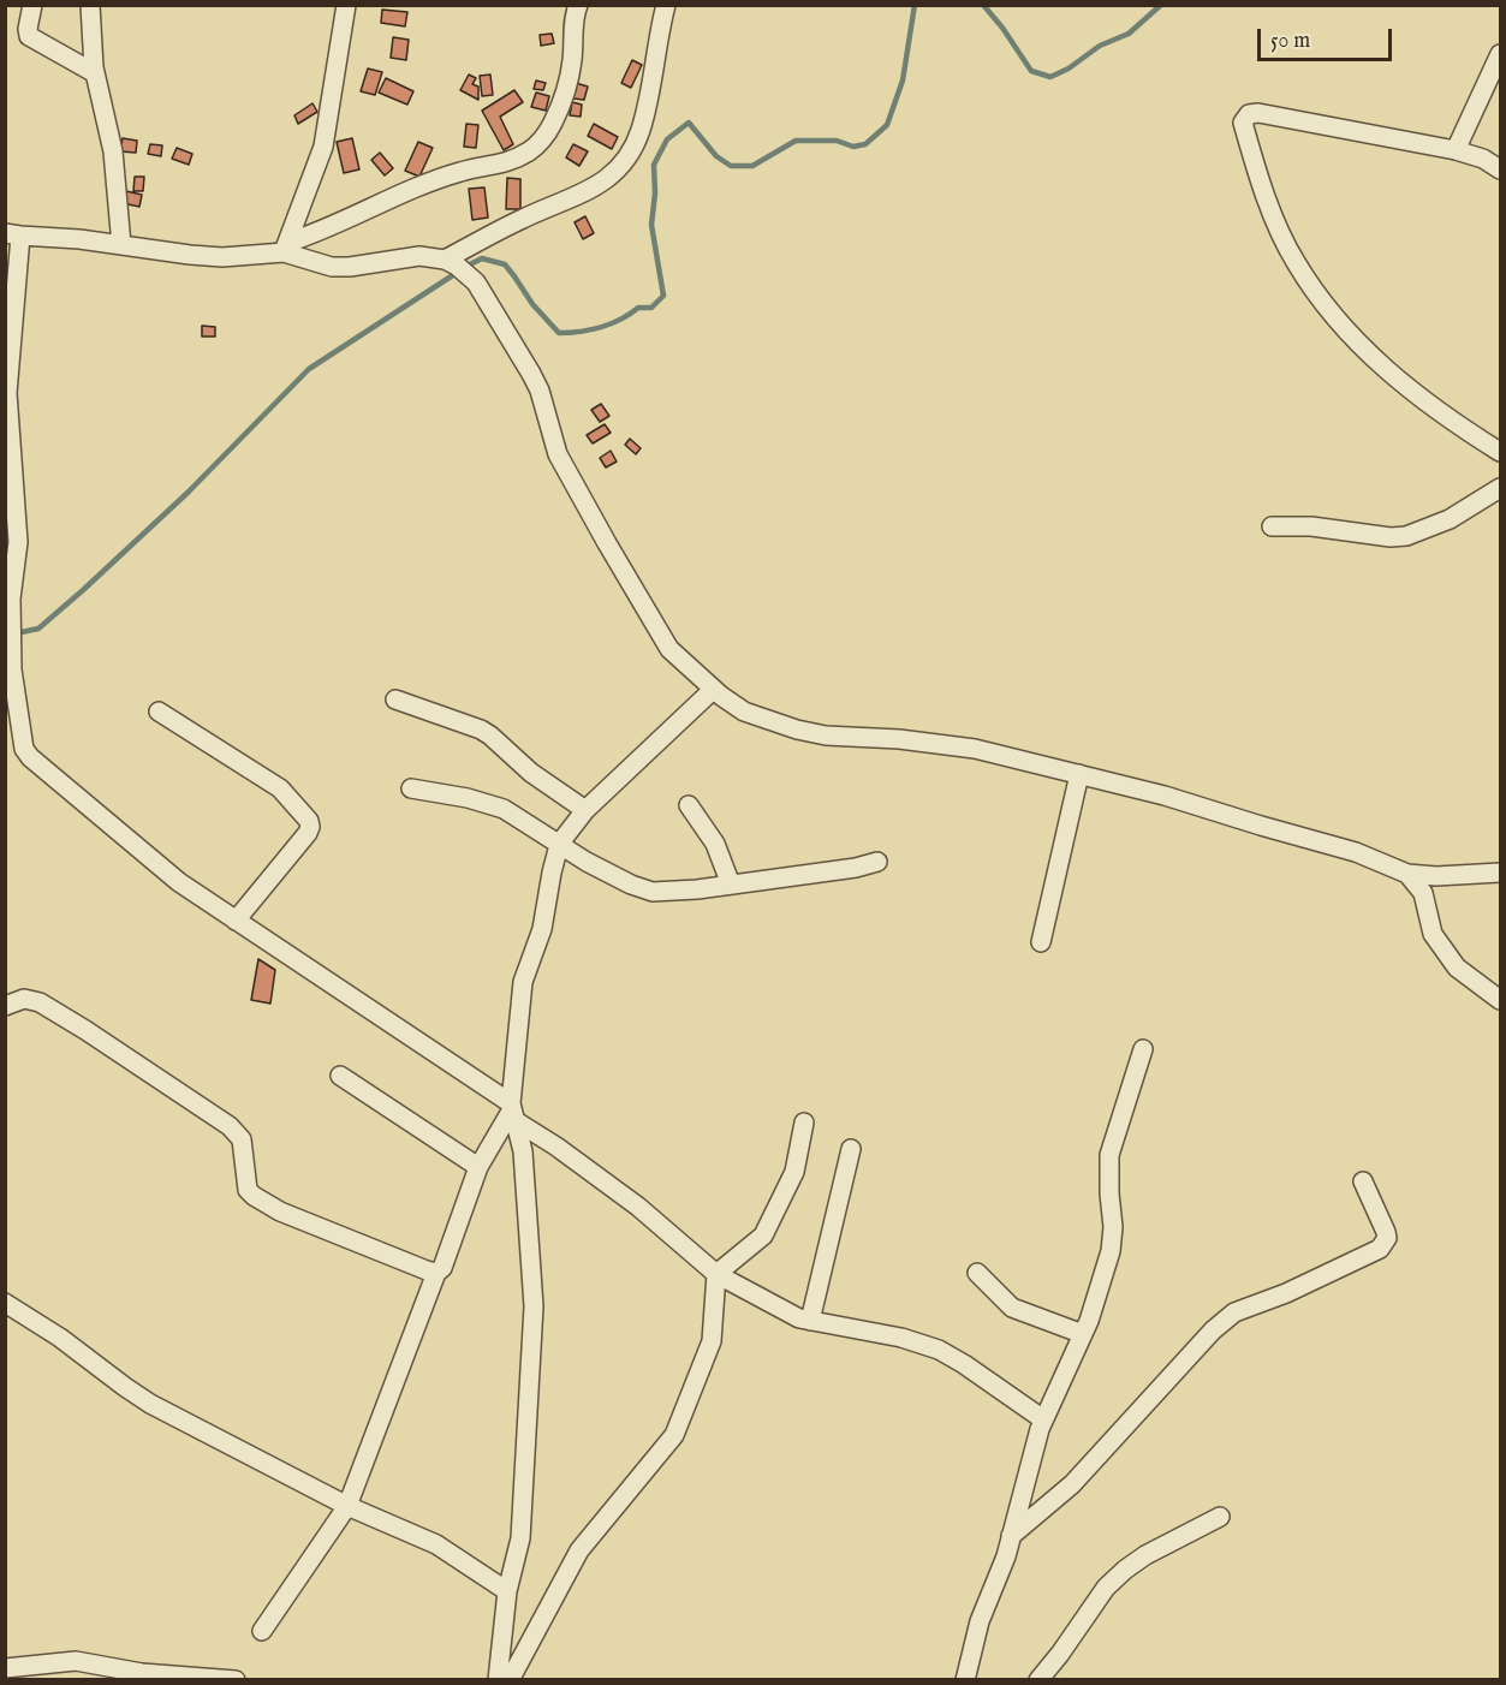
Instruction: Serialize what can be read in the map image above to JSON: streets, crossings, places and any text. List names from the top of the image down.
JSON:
{
  "scale_bar": "50 m"
}
